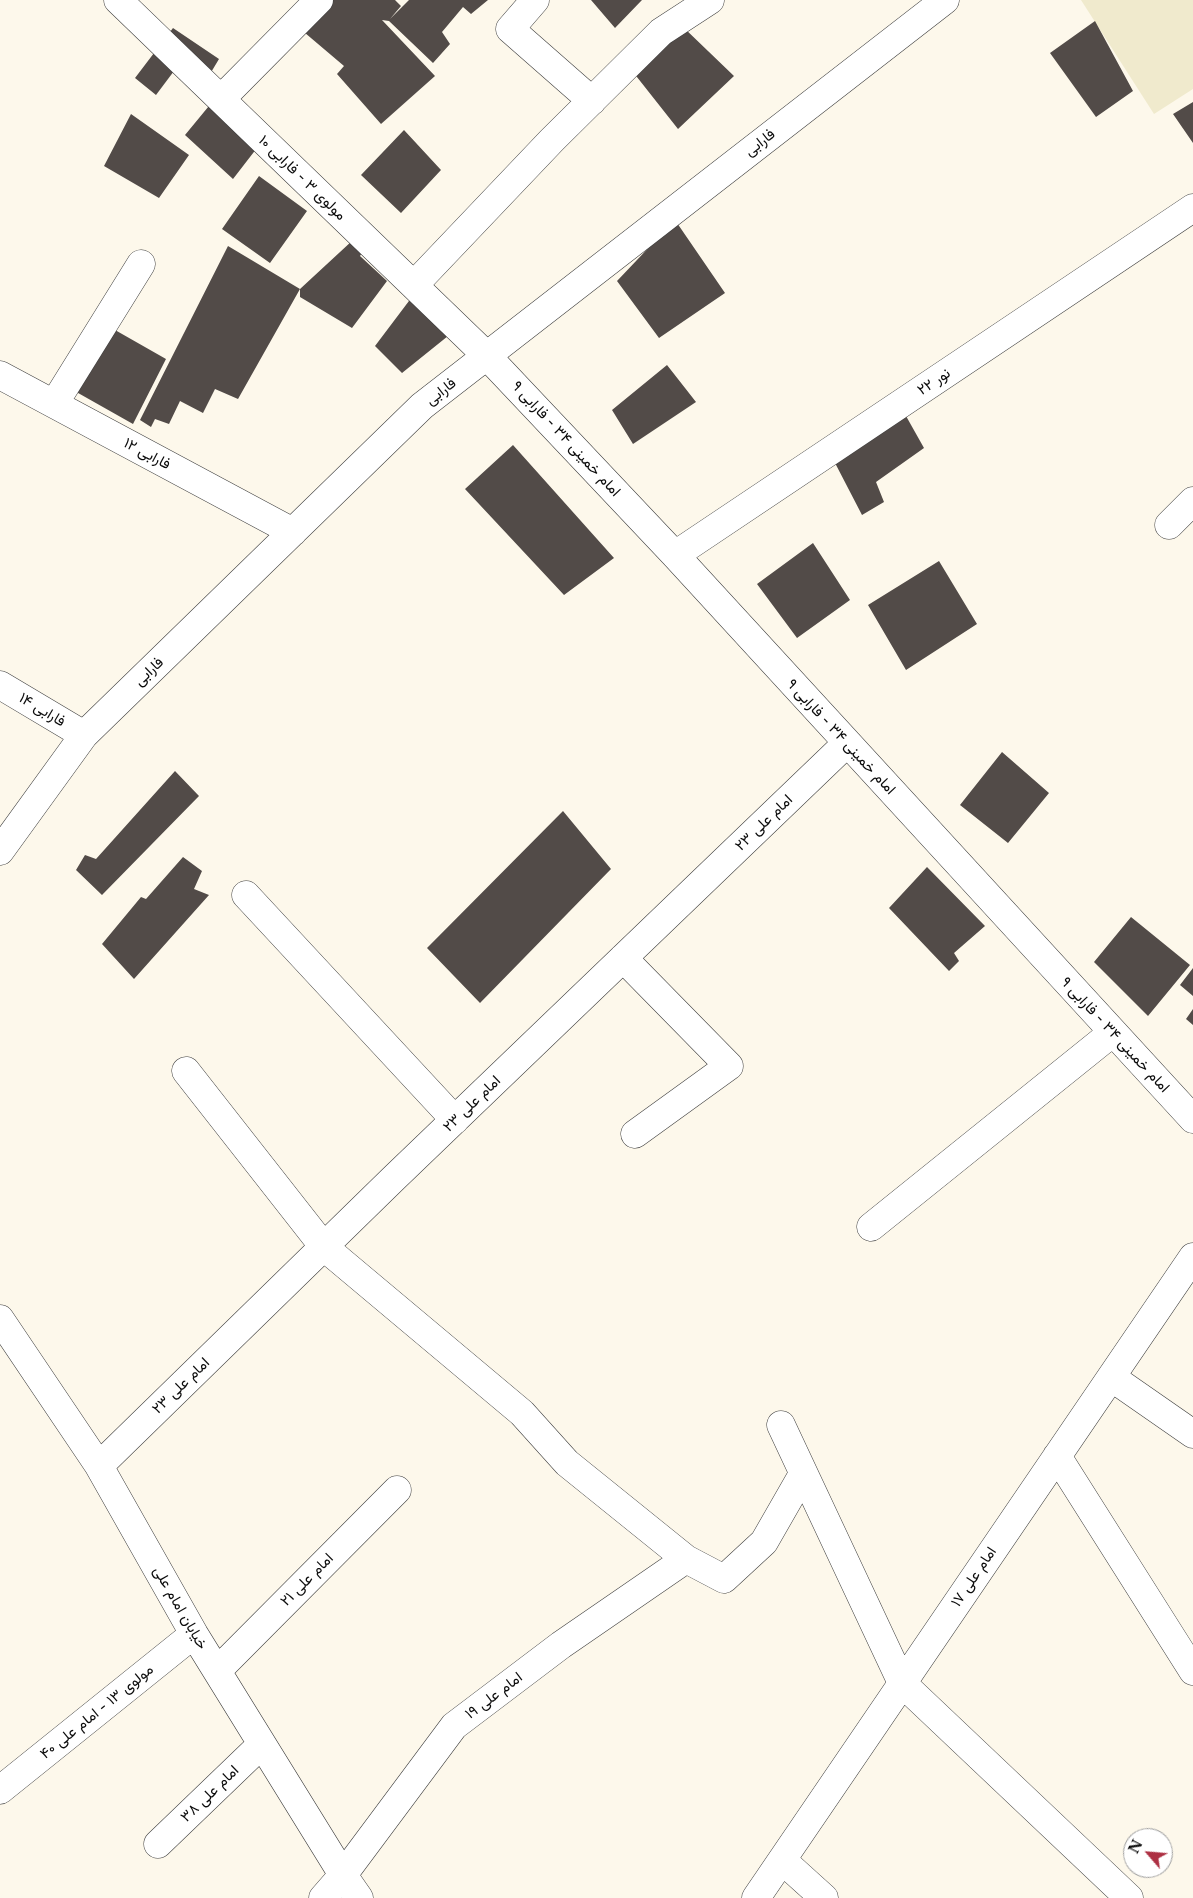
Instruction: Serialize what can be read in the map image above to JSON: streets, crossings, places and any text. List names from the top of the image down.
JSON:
{
  "streets": {
    "street": [
      "فارابی",
      "مولوی ۳ - فارابی ۱۰",
      "نور ۲۲",
      "امام خمینی ۳۴ - فارابی ۹",
      "فارابی ۱۲",
      "فارابی ۱۴",
      "امام علی ۲۳",
      "امام علی ۱۷",
      "امام علی ۲۱",
      "خیابان امام علی",
      "امام علی ۱۹",
      "مولوی ۱۳ - امام علی ۴۰",
      "امام علی ۳۸"
    ]
  },
  "crossings": [
    ["فارابی", "مولوی ۳ - فارابی ۱۰"],
    ["فارابی", "امام خمینی ۳۴ - فارابی ۹"],
    ["فارابی", "فارابی ۱۲"],
    ["فارابی", "فارابی ۱۴"],
    ["مولوی ۳ - فارابی ۱۰", "امام خمینی ۳۴ - فارابی ۹"],
    ["نور ۲۲", "امام خمینی ۳۴ - فارابی ۹"],
    ["امام خمینی ۳۴ - فارابی ۹", "امام علی ۲۳"],
    ["امام علی ۲۳", "خیابان امام علی"],
    ["امام علی ۲۱", "خیابان امام علی"],
    ["خیابان امام علی", "امام علی ۱۹"],
    ["خیابان امام علی", "مولوی ۱۳ - امام علی ۴۰"],
    ["خیابان امام علی", "امام علی ۳۸"]
  ],
  "north": "top left"
}
